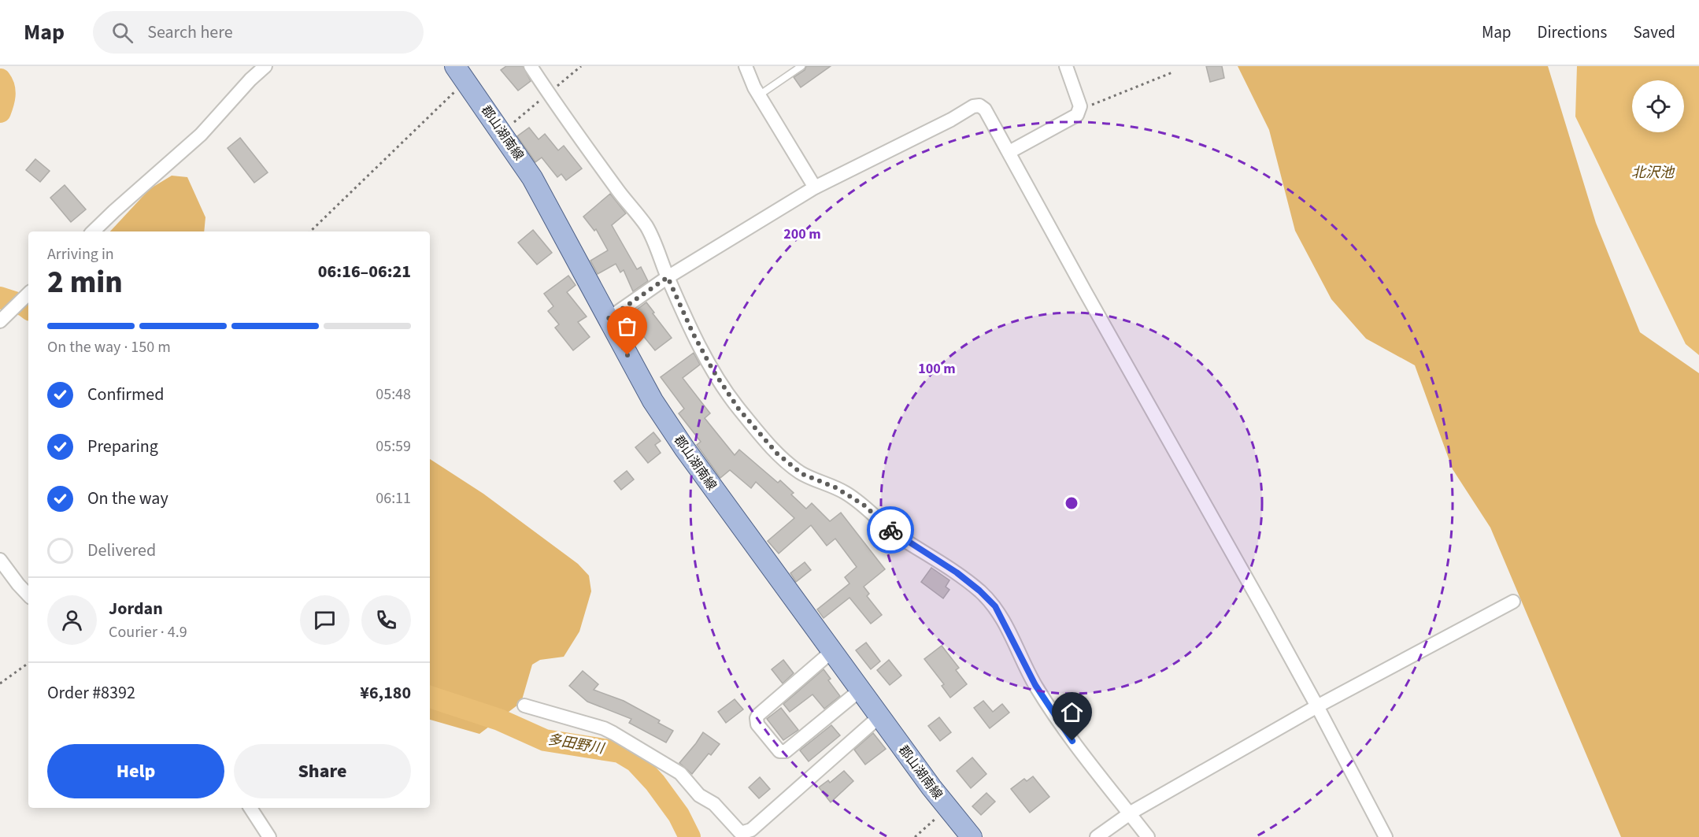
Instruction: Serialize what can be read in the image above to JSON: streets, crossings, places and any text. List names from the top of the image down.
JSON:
{
  "streets": {
    "main road": ["郡山湖南線"]
  },
  "water": ["北沢池", "多田野川"],
  "page": {
    "header": "Map",
    "search": "Search here",
    "nav": ["Map", "Directions", "Saved"],
    "heading": ["2 min", "Arriving in", "06:16–06:21"],
    "panel": [
      "Jordan",
      "Courier · 4.9",
      "Order #8392",
      "¥6,180"
    ],
    "bar": "On the way · 150 m",
    "list": [
      ["Confirmed", "05:48"],
      ["Preparing", "05:59"],
      ["On the way", "06:11"],
      "Delivered"
    ],
    "buttons": ["Help", "Share"]
  },
  "rings": ["200 m", "100 m"]
}
